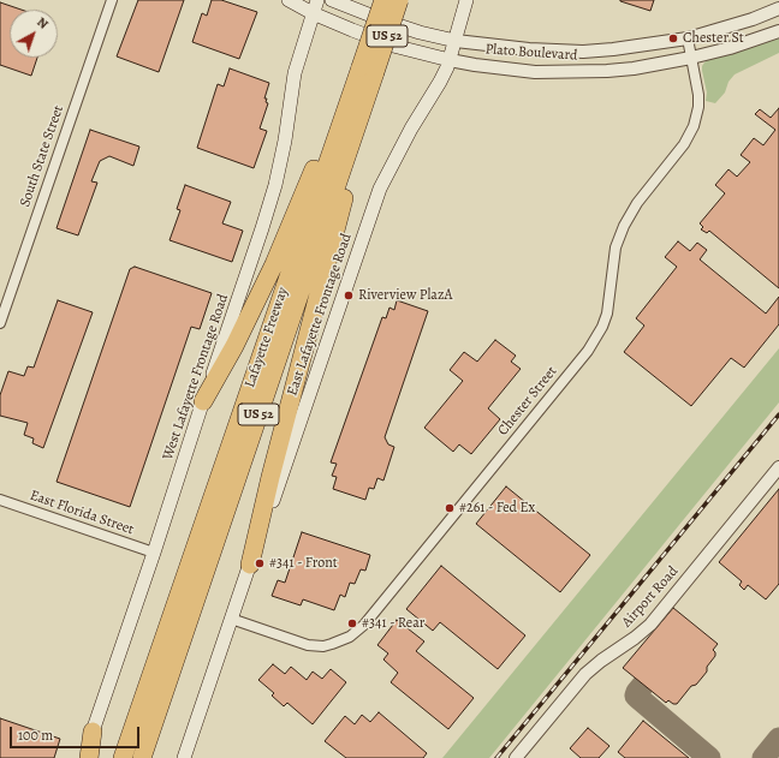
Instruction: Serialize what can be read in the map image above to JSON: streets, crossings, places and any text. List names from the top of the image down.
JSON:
{
  "streets": {
    "highway": ["US 52", "Lafayette Freeway"],
    "main road": ["Plato Boulevard", "East Lafayette Frontage Road", "West Lafayette Frontage Road"],
    "street": [
      "South State Street",
      "Chester Street",
      "East Florida Street",
      "Airport Road"
    ]
  },
  "crossings": [
    ["Plato Boulevard", "East Lafayette Frontage Road"],
    ["Plato Boulevard", "West Lafayette Frontage Road"],
    ["Plato Boulevard", "Chester Street"],
    ["East Lafayette Frontage Road", "Chester Street"],
    ["West Lafayette Frontage Road", "East Florida Street"]
  ],
  "places": [
    "Chester St",
    "Riverview PlazA",
    "#261 - Fed Ex",
    "#341 - Front",
    "#341 - Rear"
  ],
  "scale_bar": "100 m",
  "north": "top right"
}
